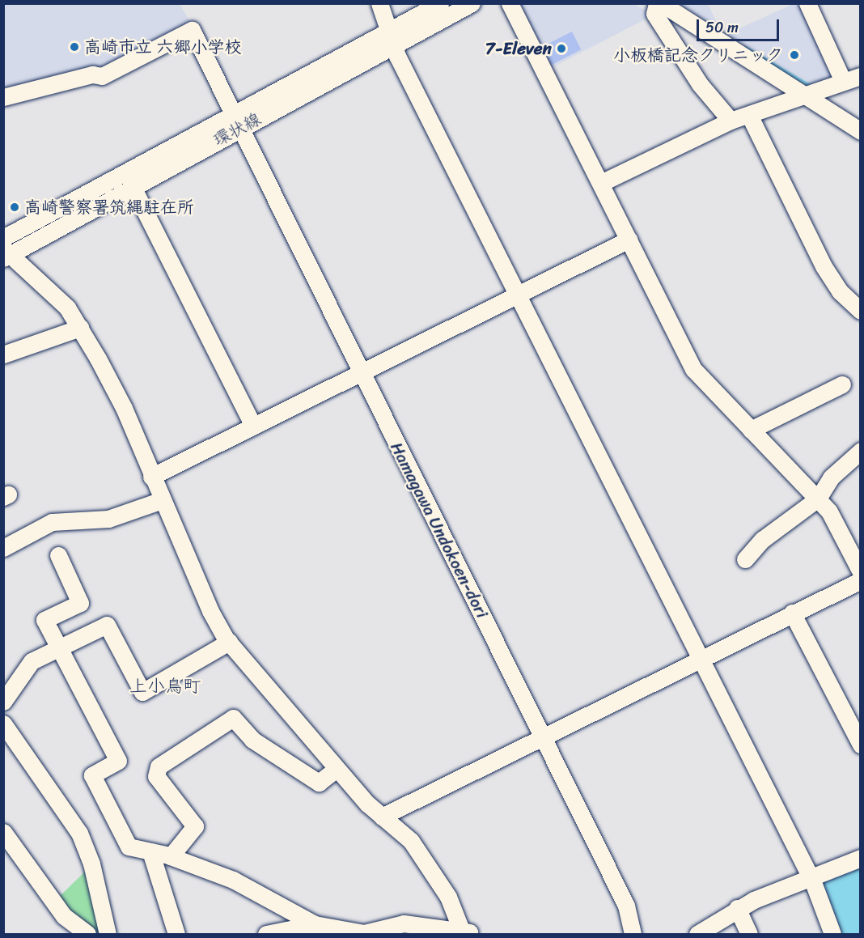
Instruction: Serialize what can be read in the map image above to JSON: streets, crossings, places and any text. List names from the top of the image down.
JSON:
{
  "streets": {
    "street": ["環状線", "Hamagawa Undokoen-dori"]
  },
  "crossings": [
    ["環状線", "Hamagawa Undokoen-dori"]
  ],
  "districts": ["上小鳥町"],
  "places": [
    "高崎市立 六郷小学校",
    "7-Eleven",
    "小板橋記念クリニック",
    "高崎警察署筑縄駐在所"
  ],
  "scale_bar": "50 m"
}
